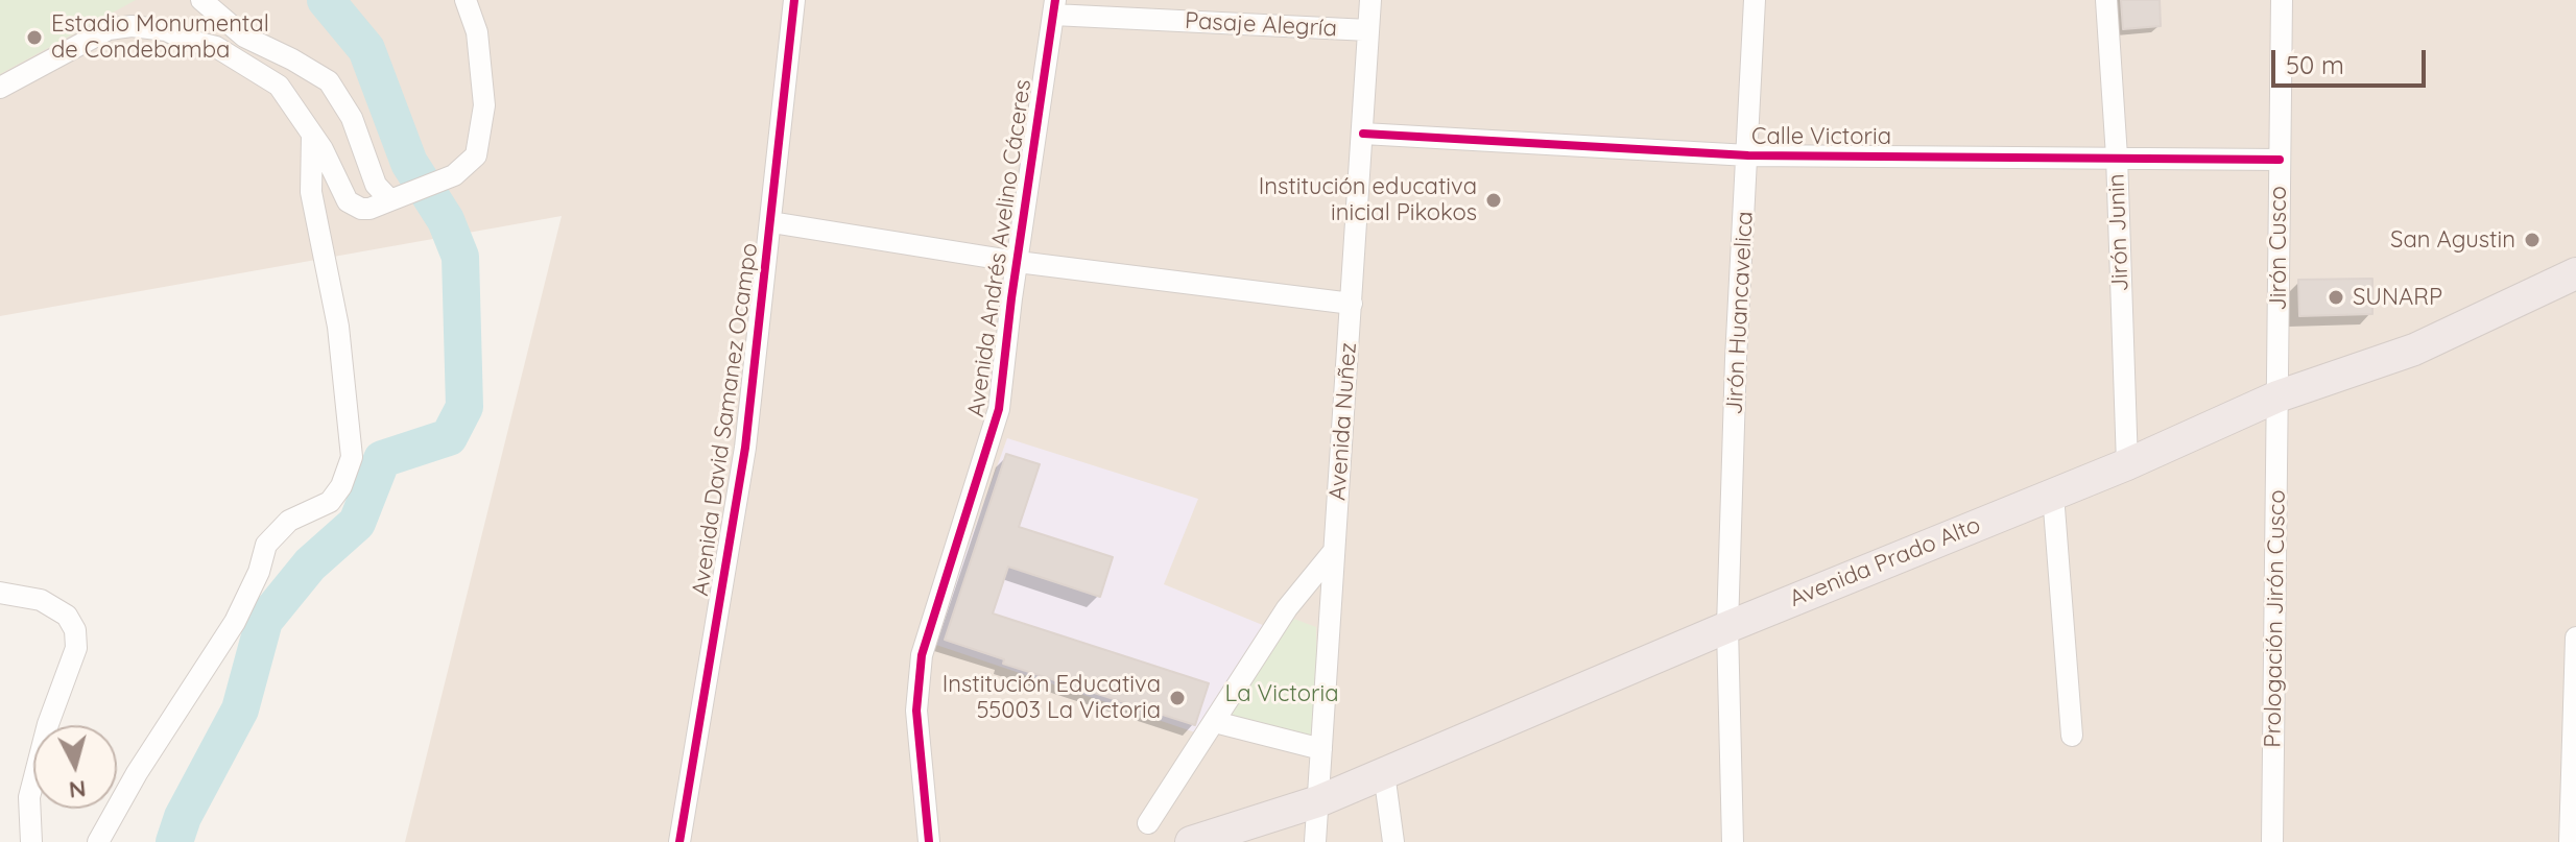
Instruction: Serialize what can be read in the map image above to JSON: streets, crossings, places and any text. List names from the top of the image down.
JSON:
{
  "streets": {
    "highway": ["Avenida Prado Alto"],
    "street": [
      "Pasaje Alegría",
      "Calle Victoria",
      "Jirón Junin",
      "Avenida Andrés Avelino Cáceres",
      "Jirón Cusco",
      "Jirón Huancavelica",
      "Avenida David Samanez Ocampo",
      "Avenida Nuñez",
      "Prologación Jirón Cusco"
    ]
  },
  "crossings": [
    ["Pasaje Alegría", "Avenida Andrés Avelino Cáceres"],
    ["Pasaje Alegría", "Avenida Nuñez"],
    ["Calle Victoria", "Jirón Junin"],
    ["Calle Victoria", "Jirón Cusco"],
    ["Calle Victoria", "Jirón Huancavelica"],
    ["Calle Victoria", "Avenida Nuñez"],
    ["Jirón Junin", "Avenida Prado Alto"],
    ["Jirón Cusco", "Avenida Prado Alto"],
    ["Jirón Cusco", "Prologación Jirón Cusco"],
    ["Jirón Huancavelica", "Avenida Prado Alto"],
    ["Avenida Nuñez", "Avenida Prado Alto"],
    ["Avenida Prado Alto", "Prologación Jirón Cusco"]
  ],
  "parks": ["La Victoria"],
  "places": [
    "Estadio Monumental de Condebamba",
    "Institución educativa inicial Pikokos",
    "San Agustin",
    "SUNARP",
    "Institución Educativa 55003 La Victoria"
  ],
  "scale_bar": "50 m",
  "north": "bottom"
}
